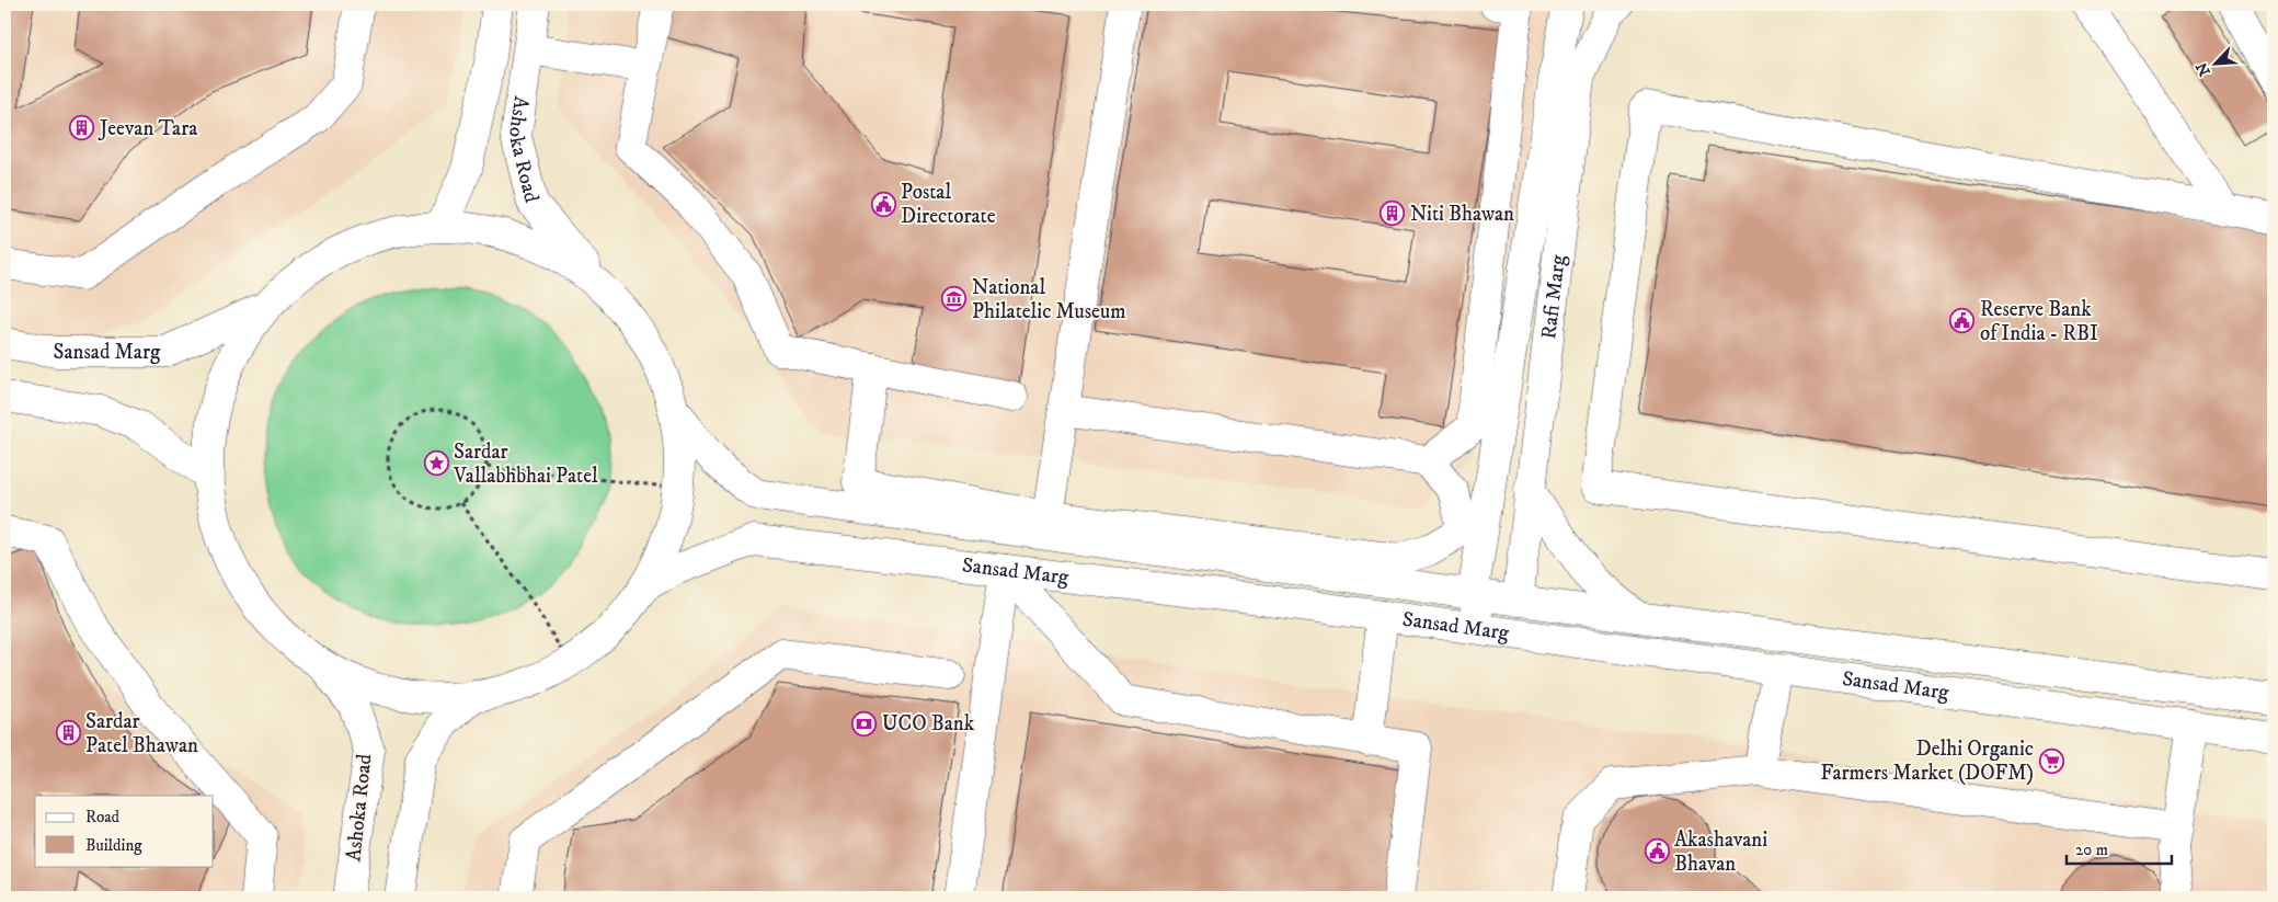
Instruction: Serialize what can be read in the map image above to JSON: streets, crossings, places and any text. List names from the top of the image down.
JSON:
{
  "streets": {
    "street": ["Ashoka Road", "Rafi Marg", "Sansad Marg"]
  },
  "crossings": [
    ["Rafi Marg", "Sansad Marg"]
  ],
  "places": {
    "building": ["Jeevan Tara", "Niti Bhawan", "Sardar Patel Bhawan"],
    "public building": ["Postal Directorate", "Reserve Bank of India - RBI", "Akashavani Bhavan"],
    "museum": ["National Philatelic Museum"],
    "place": ["Sardar Vallabhbhai Patel"],
    "bank": ["UCO Bank"],
    "supermarket": ["Delhi Organic Farmers Market (DOFM)"]
  },
  "legend": ["Road", "Building"],
  "scale_bar": "20 m",
  "north": "bottom left"
}
